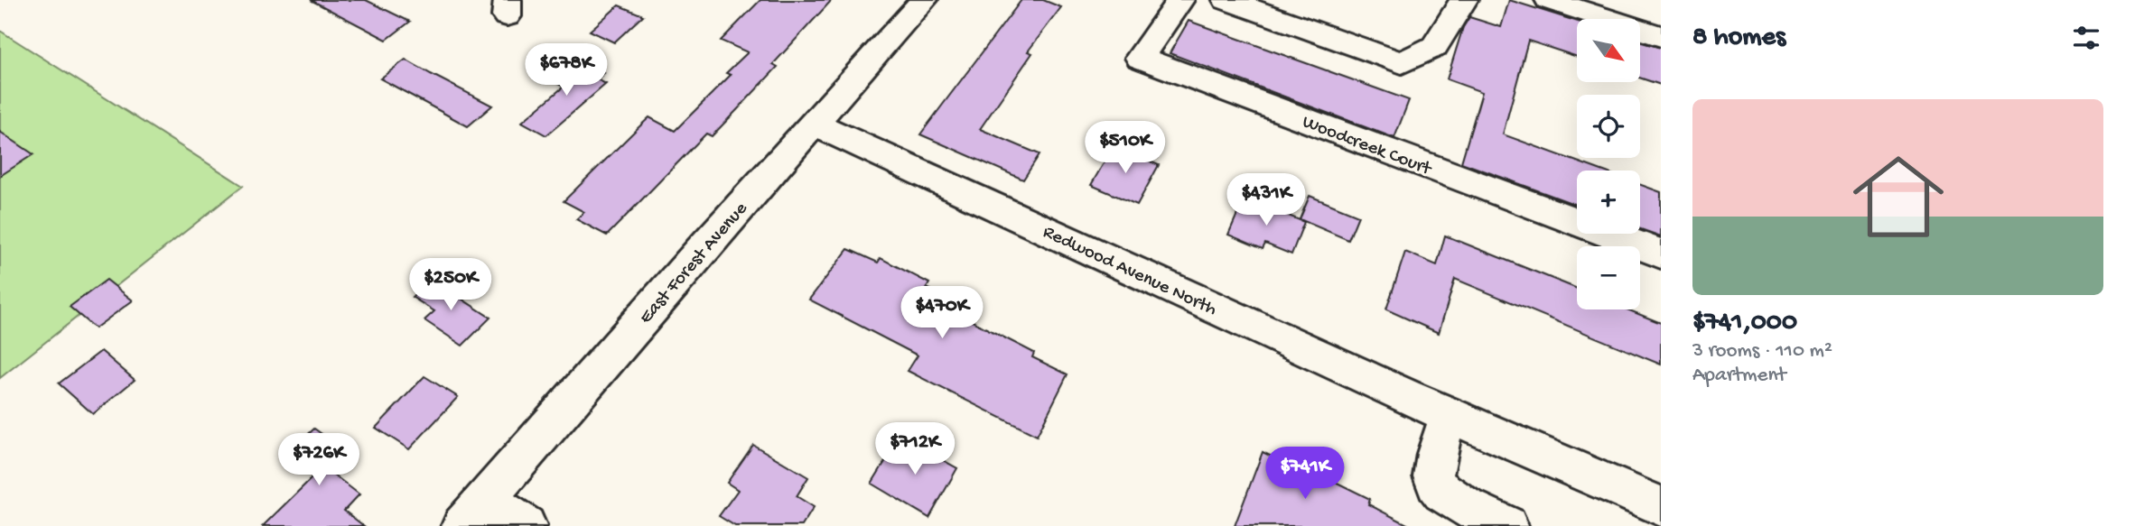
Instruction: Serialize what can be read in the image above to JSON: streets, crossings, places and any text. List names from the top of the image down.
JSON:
{
  "streets": {
    "street": ["Woodcreek Court", "East Forest Avenue", "Redwood Avenue North"]
  },
  "crossings": [
    ["East Forest Avenue", "Redwood Avenue North"]
  ],
  "north": "bottom right",
  "page": {
    "heading": "8 homes",
    "map_buttons": ["+", "−"],
    "price": [
      "$678K",
      "$510K",
      "$431K",
      "$250K",
      "$470K",
      "$712K",
      "$726K",
      "$741K"
    ],
    "list": [
      {
        "name": "$741,000",
        "note": "3 rooms · 110 m² · Apartment"
      }
    ]
  }
}
